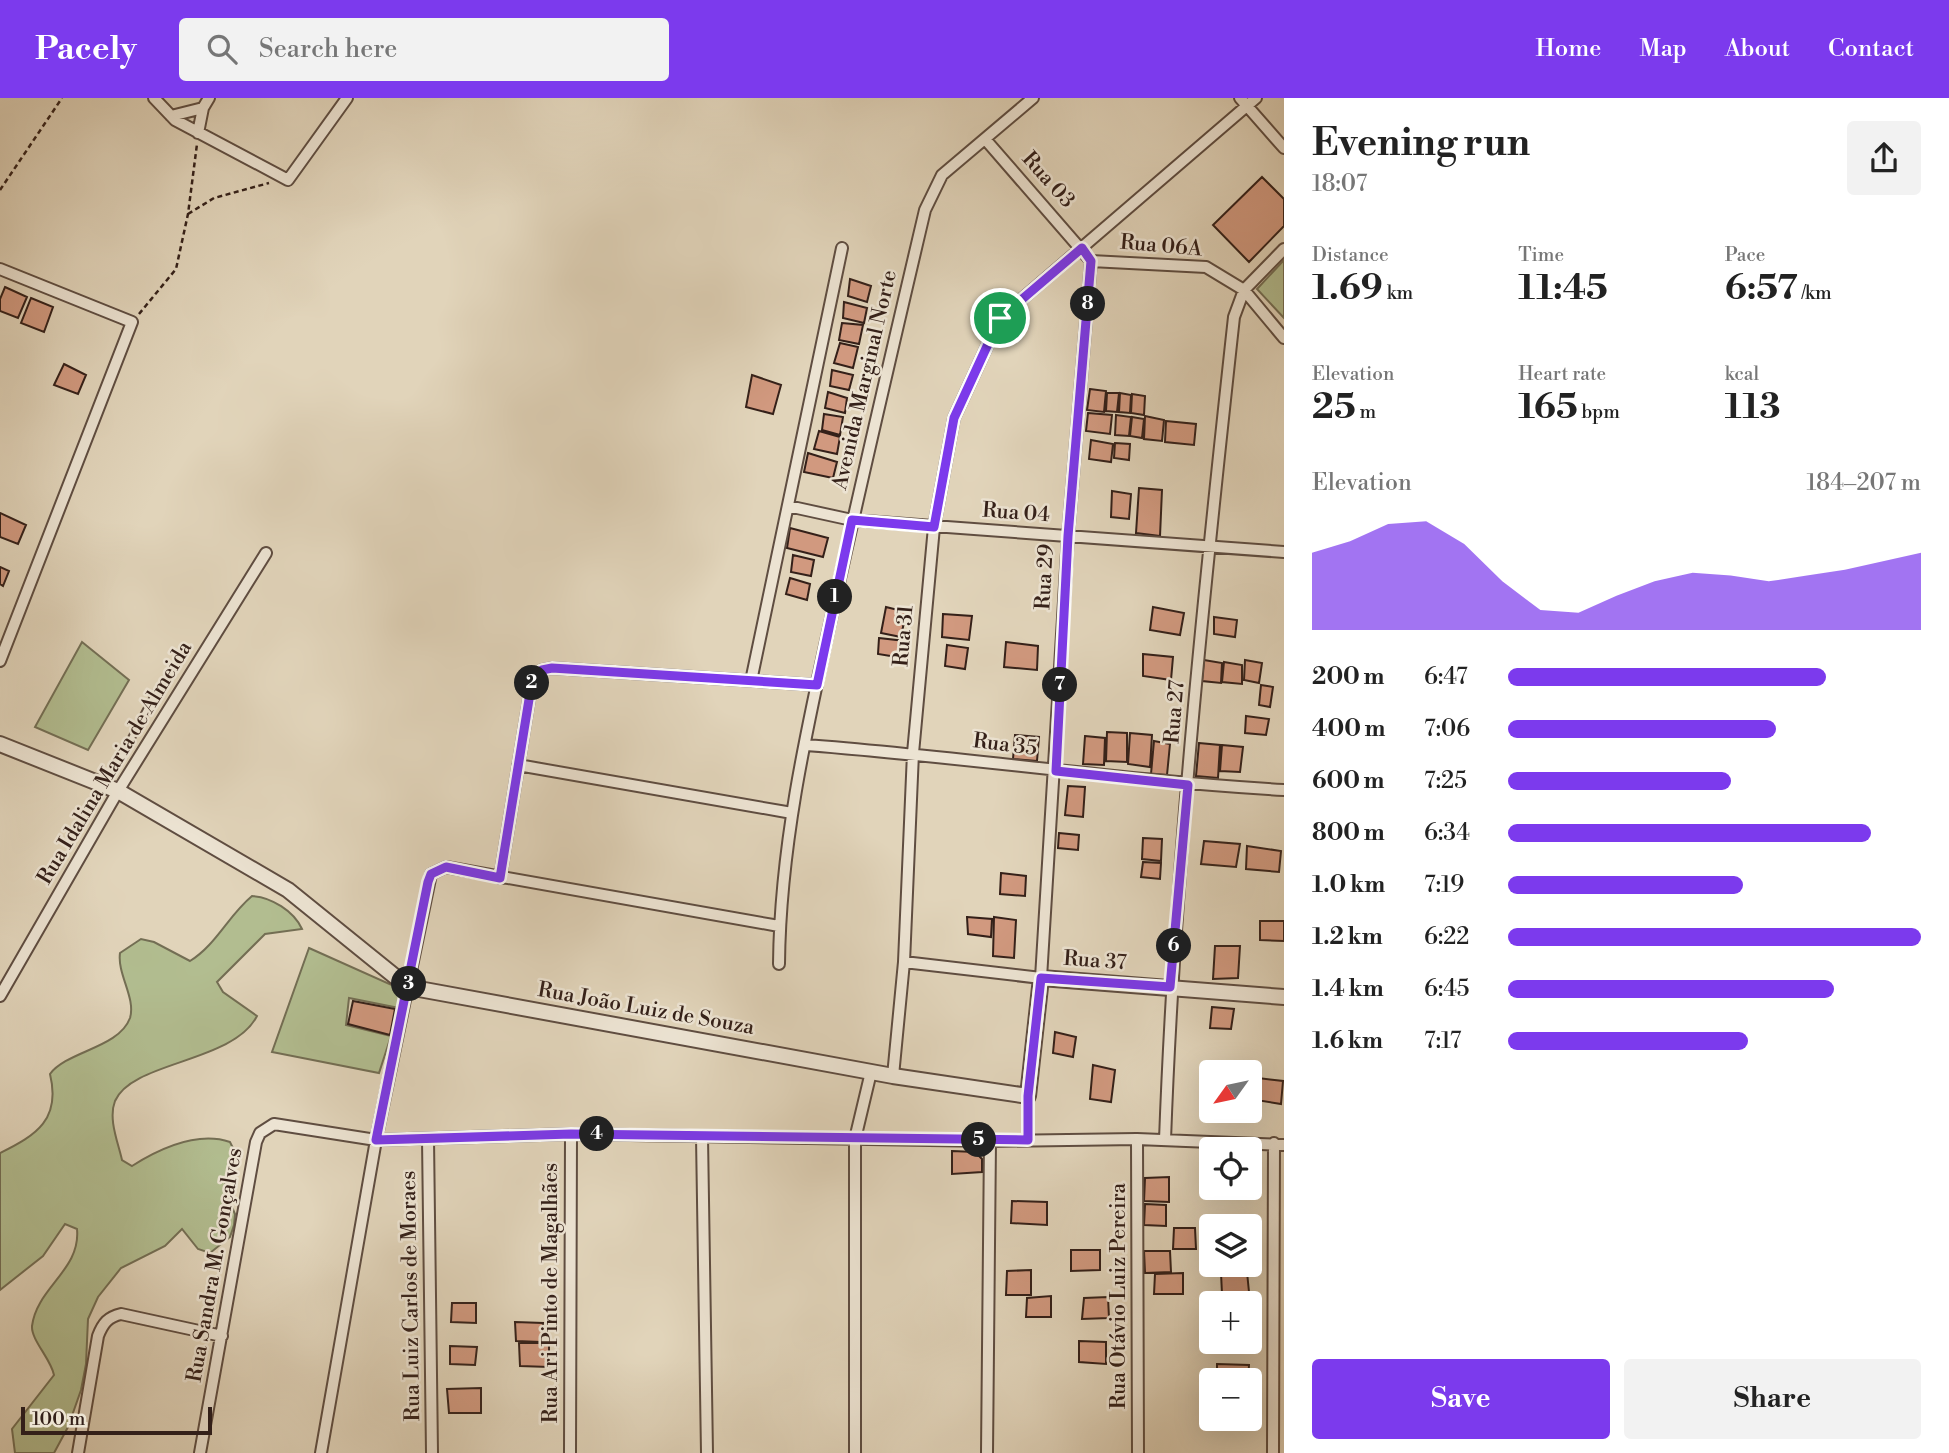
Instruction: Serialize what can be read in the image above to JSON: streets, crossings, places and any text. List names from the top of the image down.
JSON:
{
  "streets": {
    "street": [
      "Rua 03",
      "Rua 06A",
      "Avenida Marginal Norte",
      "Rua 04",
      "Rua 29",
      "Rua 31",
      "Rua 27",
      "Rua 35",
      "Rua Idalina Maria de Almeida",
      "Rua 37",
      "Rua João Luiz de Souza",
      "Rua Sandra M. Gonçalves",
      "Rua Ari Pinto de Magalhães",
      "Rua Luiz Carlos de Moraes",
      "Rua Otávio Luiz Pereira"
    ]
  },
  "crossings": [
    ["Rua 03", "Avenida Marginal Norte"],
    ["Rua 03", "Rua 31"],
    ["Rua 06A", "Rua 29"],
    ["Rua 06A", "Rua 27"],
    ["Avenida Marginal Norte", "Rua 04"],
    ["Avenida Marginal Norte", "Rua 35"],
    ["Rua 04", "Rua 29"],
    ["Rua 04", "Rua 31"],
    ["Rua 04", "Rua 27"],
    ["Rua 29", "Rua 35"],
    ["Rua 29", "Rua 37"],
    ["Rua 29", "Rua João Luiz de Souza"],
    ["Rua 31", "Rua 35"],
    ["Rua 31", "Rua 37"],
    ["Rua 31", "Rua João Luiz de Souza"],
    ["Rua 27", "Rua 35"],
    ["Rua 27", "Rua 37"],
    ["Rua Idalina Maria de Almeida", "Rua João Luiz de Souza"]
  ],
  "scale_bar": "100 m",
  "north": "bottom left",
  "page": {
    "header": "Pacely",
    "search": "Search here",
    "nav": [
      "Home",
      "Map",
      "About",
      "Contact"
    ],
    "heading": ["Evening run", "18:07"],
    "stats": [
      ["Distance", "1.69 km"],
      ["Time", "11:45"],
      ["Pace", "6:57 /km"],
      ["Elevation", "25 m"],
      ["Heart rate", "165 bpm"],
      ["kcal", "113"]
    ],
    "pins": [
      "8",
      "1",
      "2",
      "7",
      "6",
      "3",
      "4",
      "5"
    ],
    "chart": ["Elevation", "184–207 m"],
    "list": [
      {
        "name": "200 m",
        "note": "6:47"
      },
      {
        "name": "400 m",
        "note": "7:06"
      },
      {
        "name": "600 m",
        "note": "7:25"
      },
      {
        "name": "800 m",
        "note": "6:34"
      },
      {
        "name": "1.0 km",
        "note": "7:19"
      },
      {
        "name": "1.2 km",
        "note": "6:22"
      },
      {
        "name": "1.4 km",
        "note": "6:45"
      },
      {
        "name": "1.6 km",
        "note": "7:17"
      }
    ],
    "map_buttons": ["+", "−"],
    "buttons": ["Save", "Share"],
    "scale": "100 m"
  }
}
